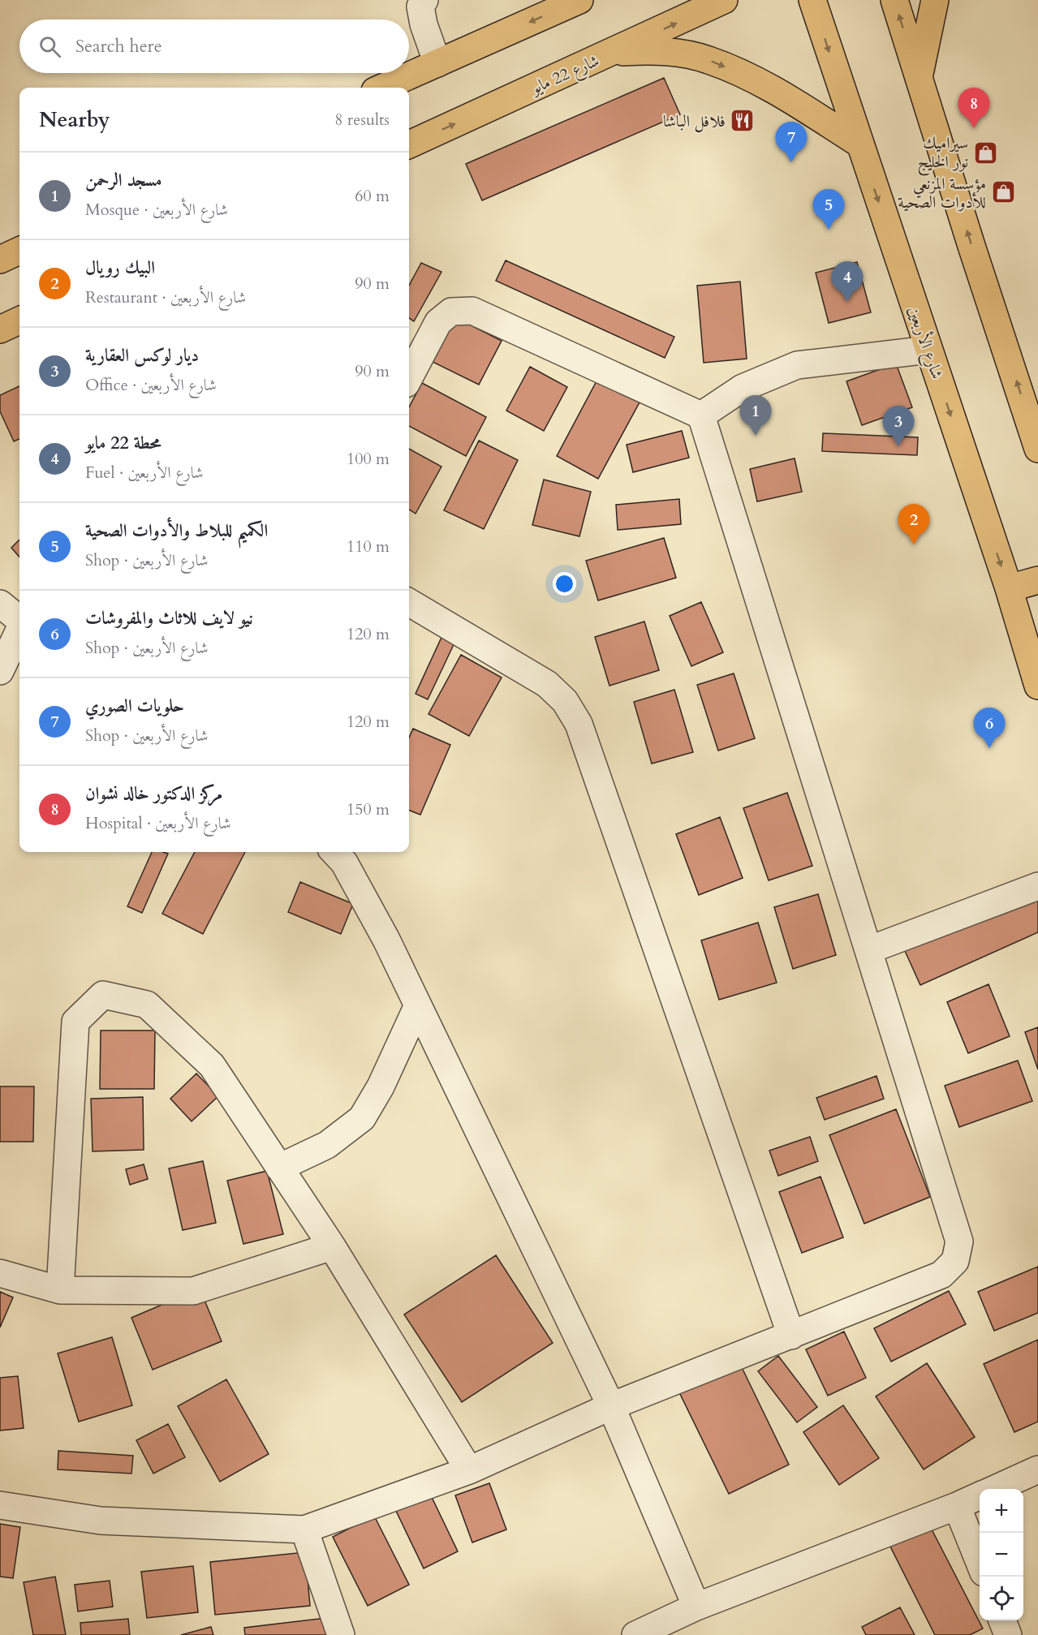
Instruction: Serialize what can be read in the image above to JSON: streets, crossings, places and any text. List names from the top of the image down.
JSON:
{
  "streets": {
    "main road": ["شارع 22 مايو", "شارع الأربعين"]
  },
  "places": {
    "restaurant": ["فلافل الباشا"],
    "shop": ["سيراميك نور الخليج", "مؤسسة المزنعي للأدوات الصحية"]
  },
  "page": {
    "search": "Search here",
    "pins": [
      "8",
      "7",
      "5",
      "4",
      "1",
      "3",
      "2",
      "6"
    ],
    "heading": ["Nearby", "8 results"],
    "list": [
      {
        "mark": "1",
        "name": "مسجد الرحمن",
        "note": "Mosque · شارع الأربعين",
        "value": "60 m"
      },
      {
        "mark": "2",
        "name": "البيك رويال",
        "note": "Restaurant · شارع الأربعين",
        "value": "90 m"
      },
      {
        "mark": "3",
        "name": "ديار لوكس العقارية",
        "note": "Office · شارع الأربعين",
        "value": "90 m"
      },
      {
        "mark": "4",
        "name": "محطة 22 مايو",
        "note": "Fuel · شارع الأربعين",
        "value": "100 m"
      },
      {
        "mark": "5",
        "name": "الكميم للبلاط والأدوات الصحية",
        "note": "Shop · شارع الأربعين",
        "value": "110 m"
      },
      {
        "mark": "6",
        "name": "نيو لايف للاثاث والمفروشات",
        "note": "Shop · شارع الأربعين",
        "value": "120 m"
      },
      {
        "mark": "7",
        "name": "حلويات الصوري",
        "note": "Shop · شارع الأربعين",
        "value": "120 m"
      },
      {
        "mark": "8",
        "name": "مركز الدكتور خالد نشوان",
        "note": "Hospital · شارع الأربعين",
        "value": "150 m"
      }
    ],
    "map_buttons": ["+", "−"]
  }
}
